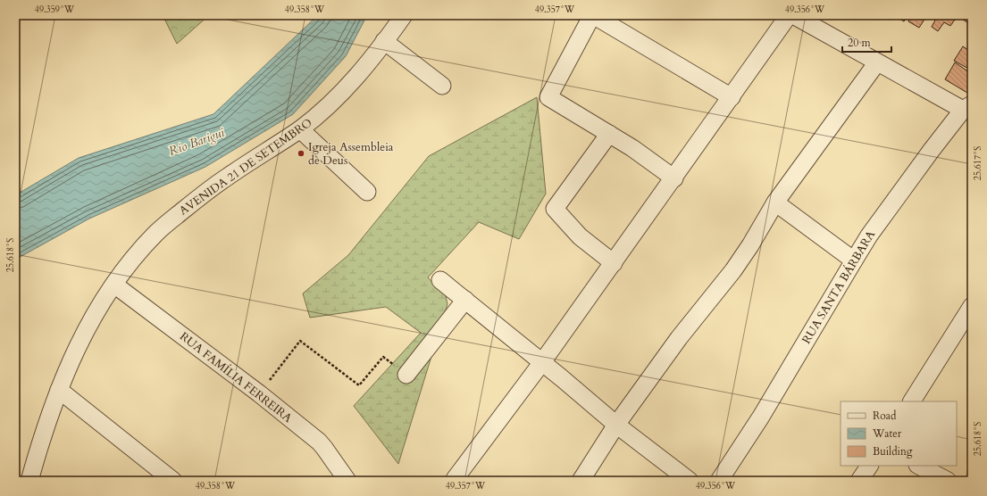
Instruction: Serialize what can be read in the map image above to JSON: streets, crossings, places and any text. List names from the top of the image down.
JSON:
{
  "streets": {
    "street": ["AVENIDA 21 DE SETEMBRO", "RUA SANTA BÁRBARA", "RUA FAMÍLIA FERREIRA"]
  },
  "crossings": [
    ["AVENIDA 21 DE SETEMBRO", "RUA FAMÍLIA FERREIRA"]
  ],
  "water": ["Rio Barigui"],
  "places": ["Igreja Assembleia de Deus"],
  "legend": ["Road", "Water", "Building"],
  "scale_bar": "20 m",
  "coordinates": [
    "49.359°W",
    "49.358°W",
    "49.357°W",
    "49.356°W",
    "25.617°S",
    "25.618°S"
  ]
}
